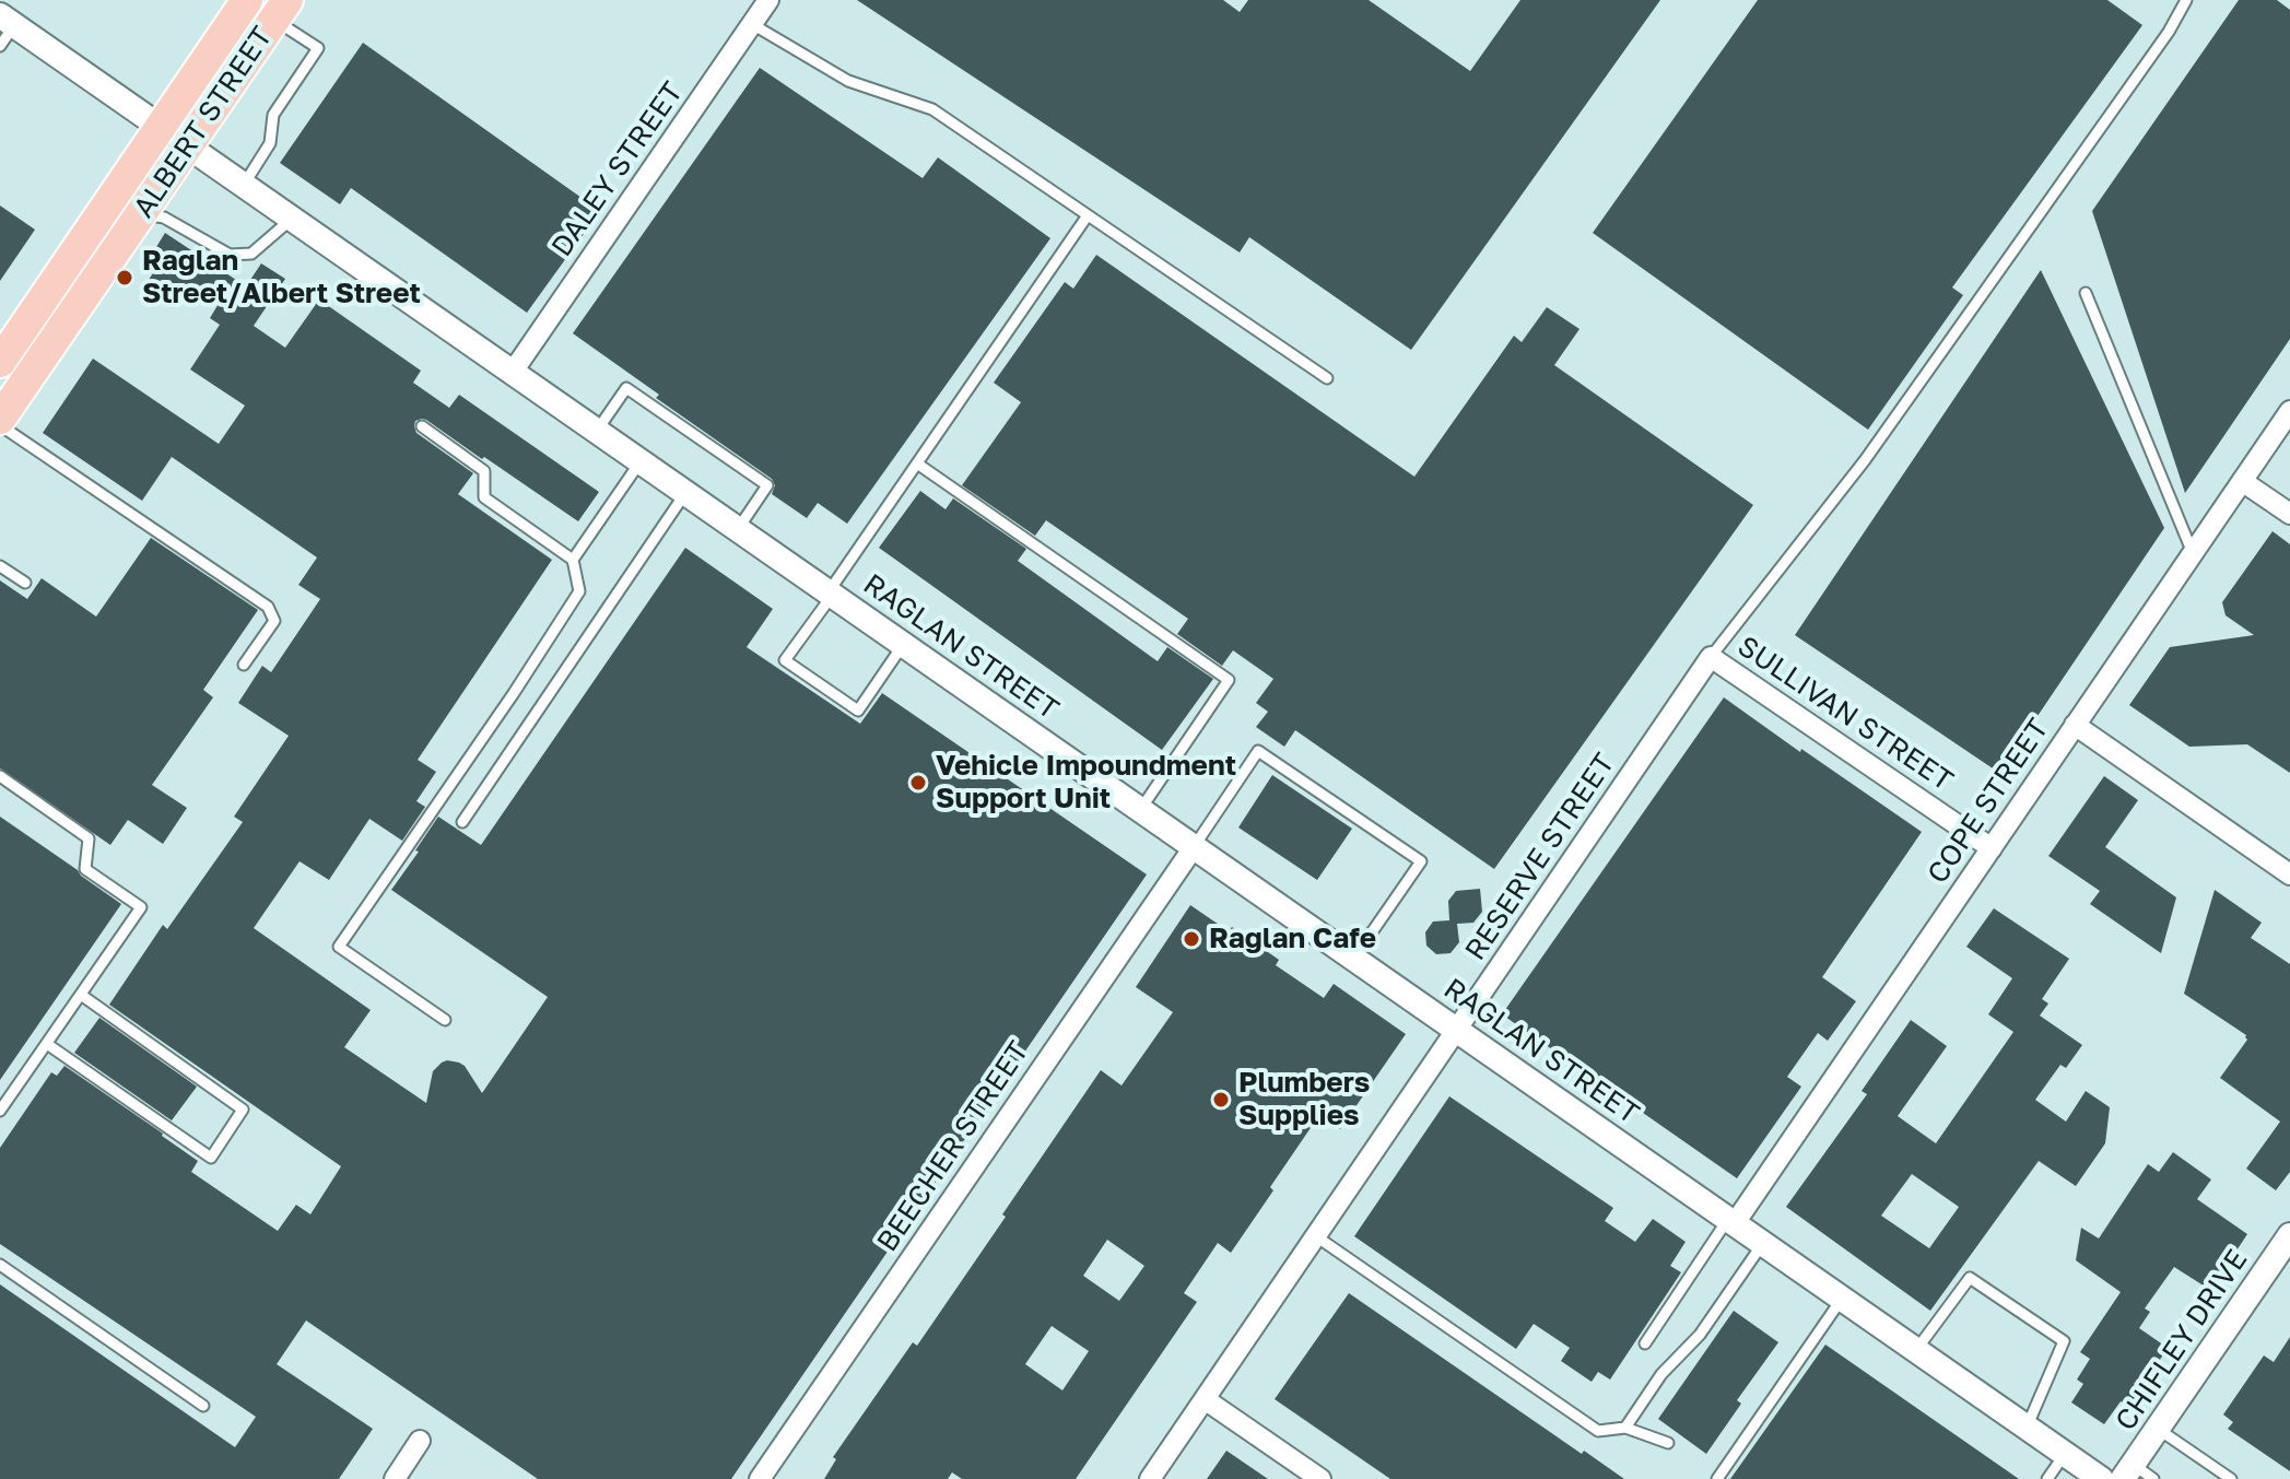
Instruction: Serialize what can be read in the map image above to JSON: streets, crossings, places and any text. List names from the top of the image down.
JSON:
{
  "streets": {
    "main road": ["ALBERT STREET"],
    "street": [
      "DALEY STREET",
      "RAGLAN STREET",
      "SULLIVAN STREET",
      "COPE STREET",
      "RESERVE STREET",
      "BEECHER STREET",
      "CHIFLEY DRIVE"
    ]
  },
  "crossings": [
    ["ALBERT STREET", "RAGLAN STREET"],
    ["DALEY STREET", "RAGLAN STREET"],
    ["RAGLAN STREET", "COPE STREET"],
    ["RAGLAN STREET", "RESERVE STREET"],
    ["RAGLAN STREET", "BEECHER STREET"],
    ["SULLIVAN STREET", "COPE STREET"],
    ["SULLIVAN STREET", "RESERVE STREET"]
  ],
  "places": [
    "Raglan Street/Albert Street",
    "Vehicle Impoundment Support Unit",
    "Raglan Cafe",
    "Plumbers Supplies"
  ]
}
